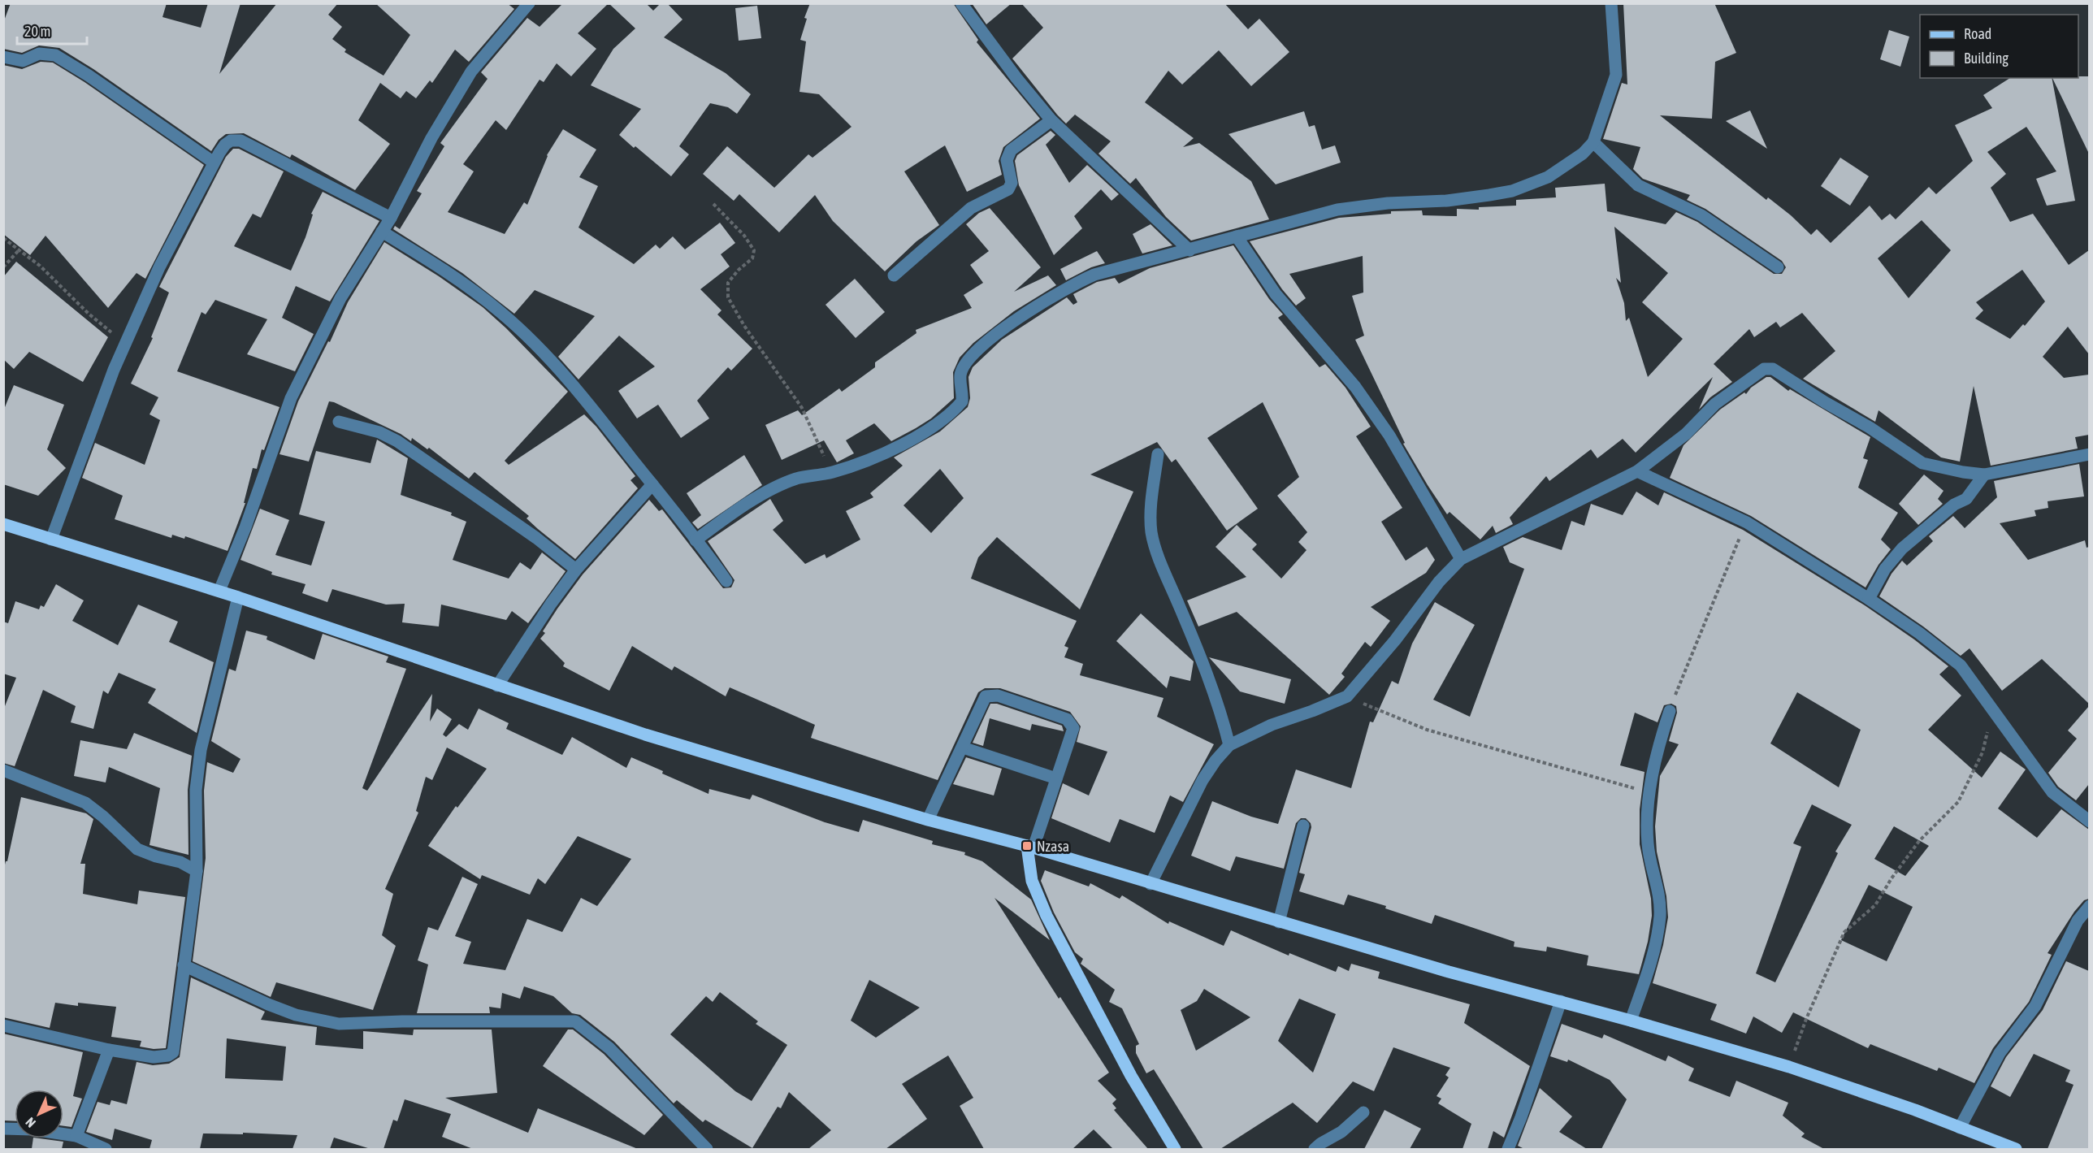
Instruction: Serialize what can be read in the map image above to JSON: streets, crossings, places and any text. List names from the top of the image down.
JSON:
{
  "places": {
    "transit": ["Nzasa"]
  },
  "legend": ["Road", "Building"],
  "scale_bar": "20 m",
  "north": "bottom left"
}
